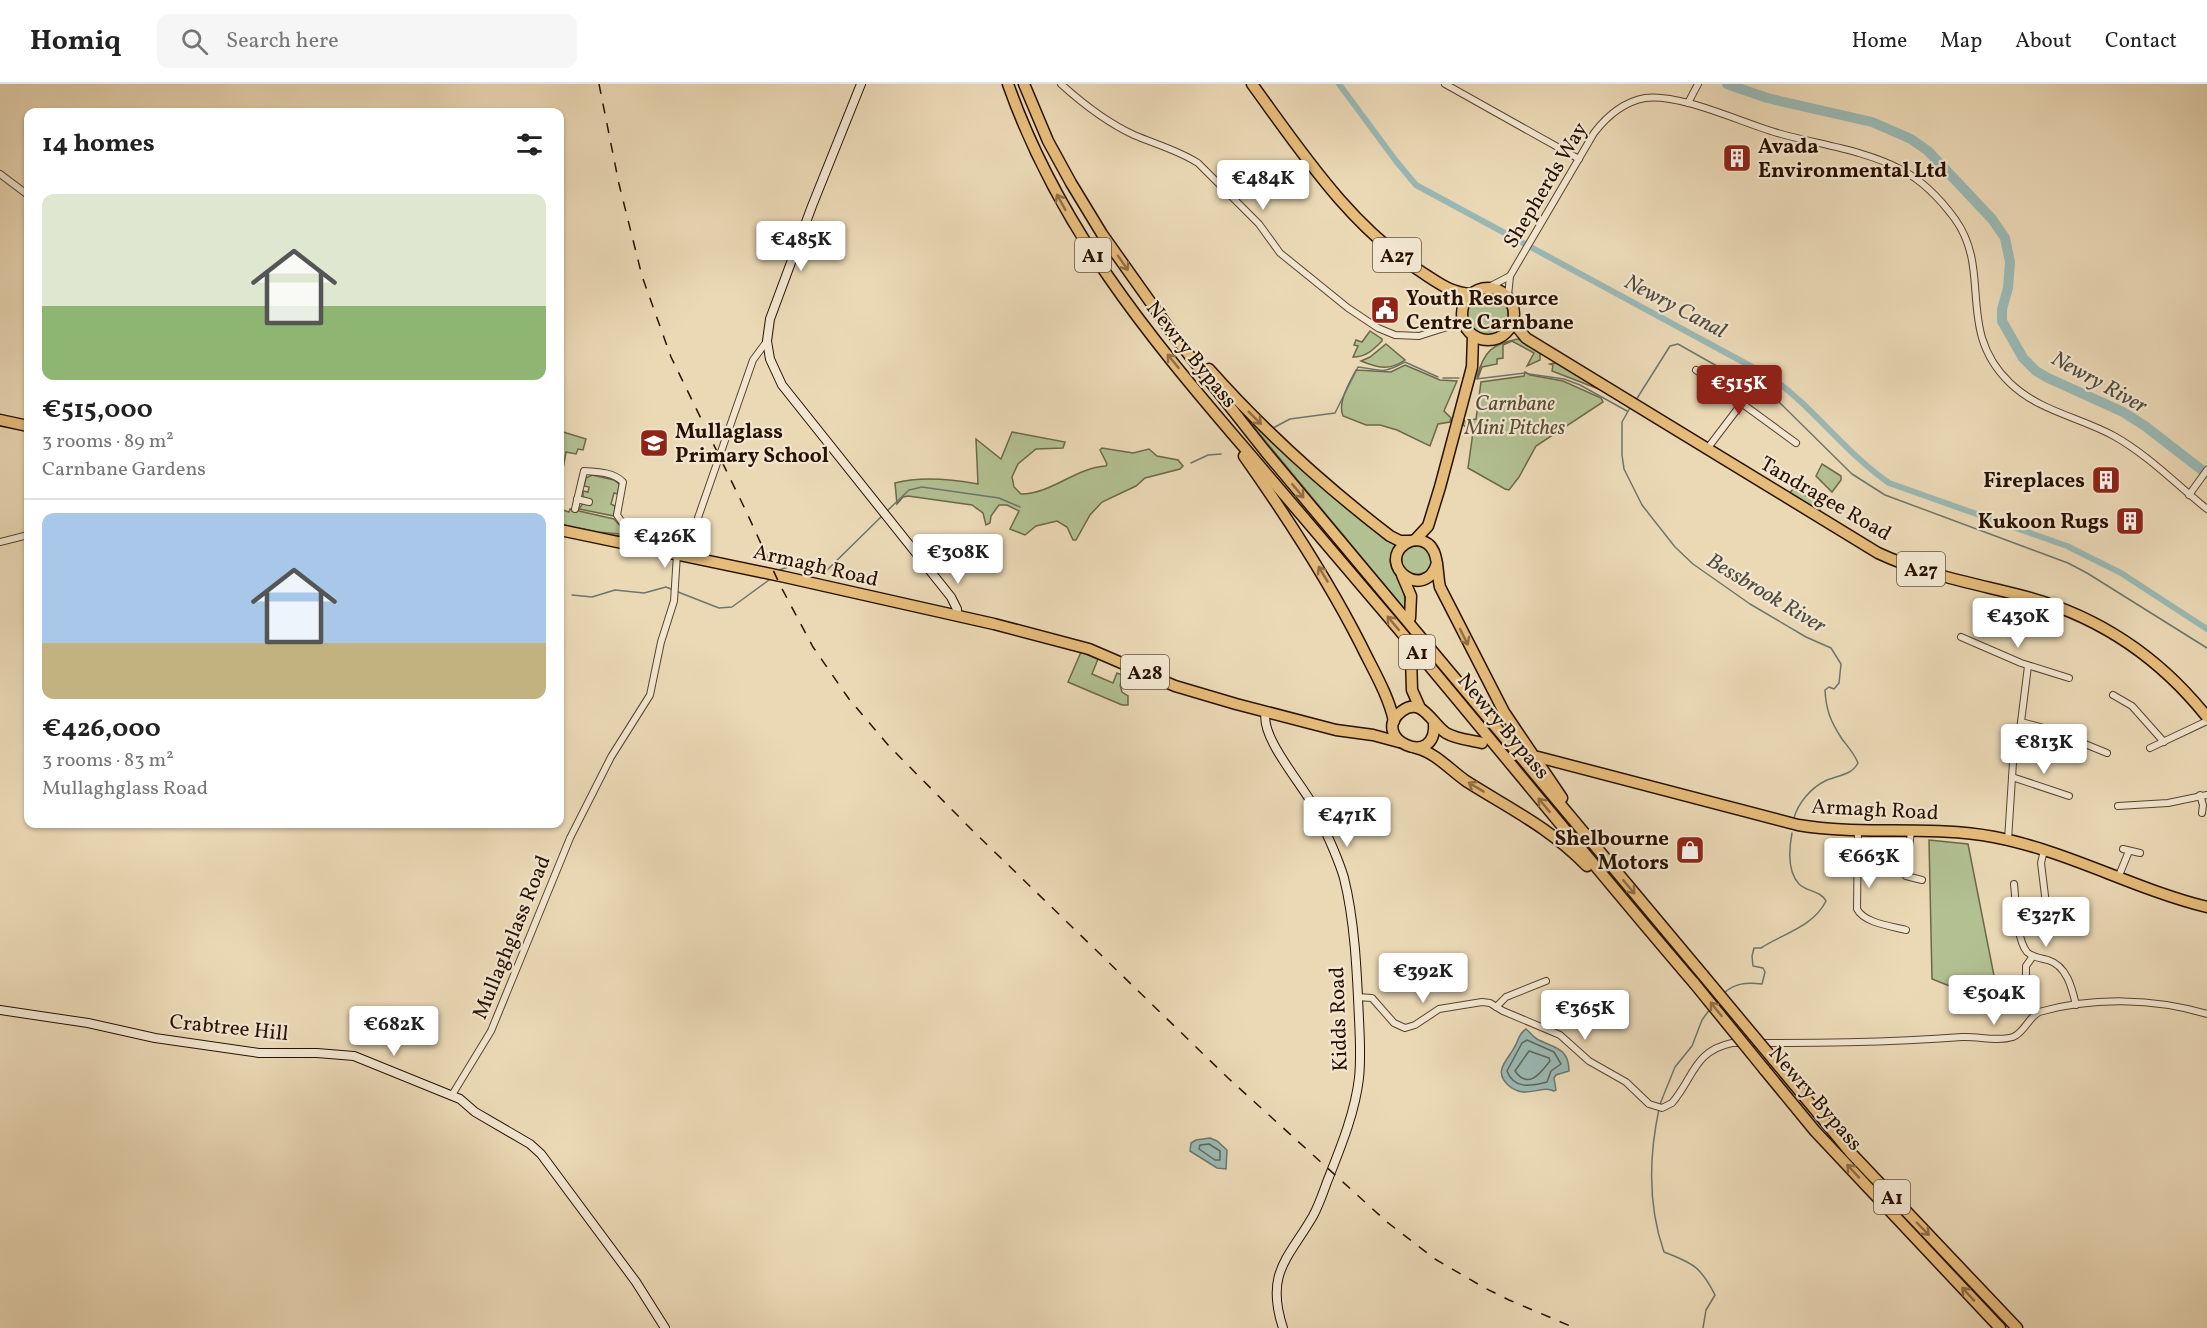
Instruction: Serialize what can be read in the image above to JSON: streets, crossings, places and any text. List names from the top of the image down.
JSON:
{
  "streets": {
    "highway": [
      "A1",
      "A27",
      "Newry Bypass",
      "Tandragee Road",
      "Armagh Road",
      "A28"
    ],
    "street": [
      "Shepherds Way",
      "Mullaghglass Road",
      "Kidds Road",
      "Crabtree Hill"
    ]
  },
  "crossings": [
    ["Shepherds Way", "A27"],
    ["Shepherds Way", "Tandragee Road"],
    ["A27", "Tandragee Road"],
    ["Armagh Road", "A28"],
    ["Armagh Road", "Mullaghglass Road"],
    ["Armagh Road", "Kidds Road"],
    ["A28", "Kidds Road"],
    ["Mullaghglass Road", "Crabtree Hill"]
  ],
  "water": ["Newry Canal", "Newry River", "Bessbrook River"],
  "parks": ["Carnbane Mini Pitches"],
  "places": {
    "building": ["Avada Environmental Ltd", "Fireplaces", "Kukoon Rugs"],
    "public building": ["Youth Resource Centre Carnbane"],
    "school or university": ["Mullaglass Primary School"],
    "shop": ["Shelbourne Motors"]
  },
  "page": {
    "header": "Homiq",
    "search": "Search here",
    "nav": [
      "Home",
      "Map",
      "About",
      "Contact"
    ],
    "heading": "14 homes",
    "price": [
      "€484K",
      "€485K",
      "€515K",
      "€426K",
      "€308K",
      "€430K",
      "€813K",
      "€471K",
      "€663K",
      "€327K",
      "€392K",
      "€504K",
      "€365K",
      "€682K"
    ],
    "list": [
      {
        "name": "€515,000",
        "note": "3 rooms · 89 m² · Carnbane Gardens"
      },
      {
        "name": "€426,000",
        "note": "3 rooms · 83 m² · Mullaghglass Road"
      }
    ]
  }
}
